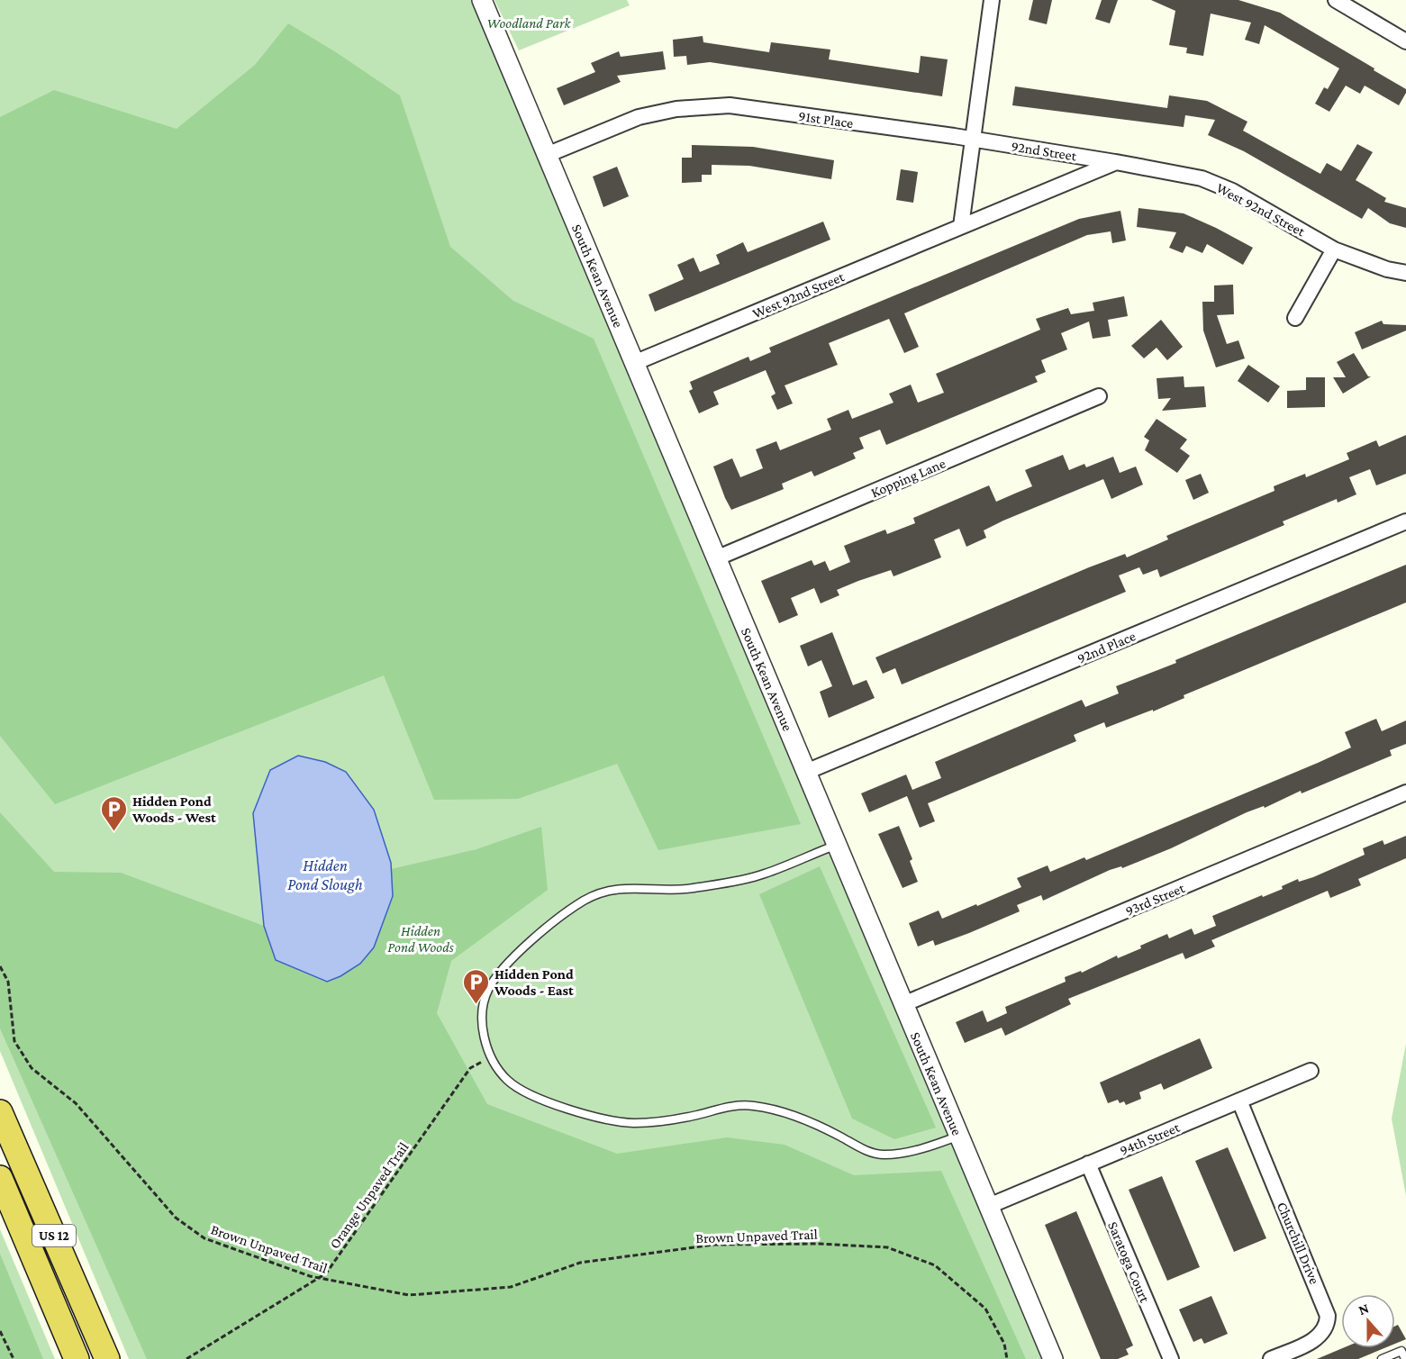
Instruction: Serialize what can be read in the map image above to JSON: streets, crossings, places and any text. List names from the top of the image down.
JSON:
{
  "streets": {
    "highway": ["US 12"],
    "street": [
      "91st Place",
      "92nd Street",
      "West 92nd Street",
      "South Kean Avenue",
      "Kopping Lane",
      "92nd Place",
      "93rd Street",
      "94th Street",
      "Churchill Drive",
      "Saratoga Court"
    ],
    "path": ["Orange Unpaved Trail", "Brown Unpaved Trail"]
  },
  "crossings": [
    ["91st Place", "92nd Street"],
    ["91st Place", "South Kean Avenue"],
    ["92nd Street", "West 92nd Street"],
    ["West 92nd Street", "South Kean Avenue"],
    ["South Kean Avenue", "Kopping Lane"],
    ["South Kean Avenue", "92nd Place"],
    ["South Kean Avenue", "93rd Street"],
    ["South Kean Avenue", "94th Street"],
    ["94th Street", "Churchill Drive"],
    ["94th Street", "Saratoga Court"],
    ["Orange Unpaved Trail", "Brown Unpaved Trail"]
  ],
  "water": ["Hidden Pond Slough"],
  "parks": ["Woodland Park", "Hidden Pond Woods"],
  "places": {
    "parking": ["Hidden Pond Woods - West", "Hidden Pond Woods - East"]
  },
  "north": "top"
}
